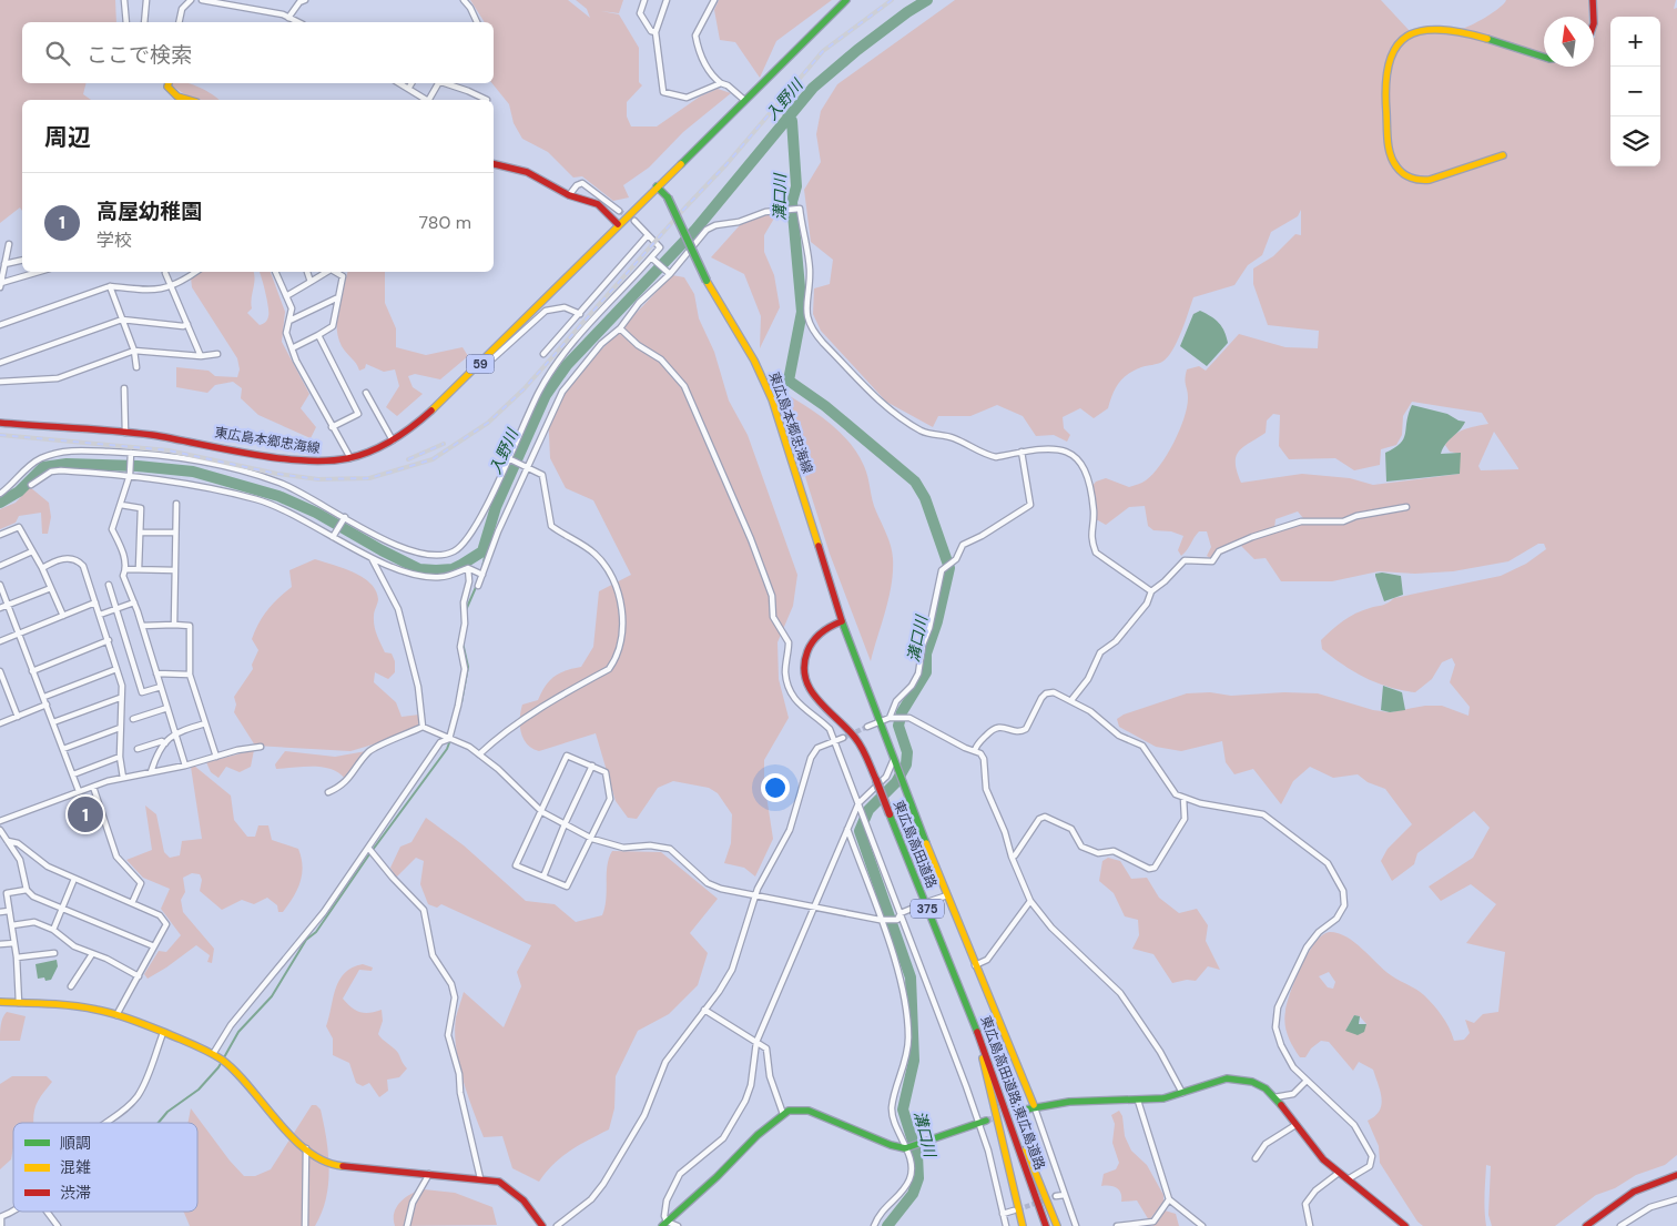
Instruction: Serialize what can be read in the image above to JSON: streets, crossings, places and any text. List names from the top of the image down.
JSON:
{
  "streets": {
    "main road": [
      "59",
      "東広島本郷忠海線",
      "東広島高田道路",
      "375",
      "東広島高田道路;東広島道路"
    ]
  },
  "crossings": [
    ["東広島本郷忠海線", "東広島高田道路"],
    ["東広島高田道路", "東広島高田道路;東広島道路"]
  ],
  "water": ["入野川", "溝口川"],
  "legend": ["順調", "混雑", "渋滞"],
  "north": "top",
  "page": {
    "map_buttons": ["+", "−"],
    "search": "ここで検索",
    "heading": "周辺",
    "list": [
      {
        "mark": "1",
        "name": "高屋幼稚園",
        "note": "学校",
        "value": "780 m"
      }
    ],
    "pins": "1"
  }
}
